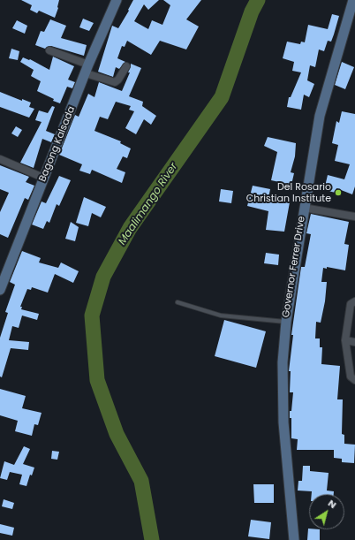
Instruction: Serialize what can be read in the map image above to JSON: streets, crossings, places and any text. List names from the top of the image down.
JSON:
{
  "streets": {
    "main road": ["Bagong Kalsada", "Governor Ferrer Drive"]
  },
  "water": ["Maalimango River"],
  "places": ["Del Rosario Christian Institute"],
  "north": "top right"
}
